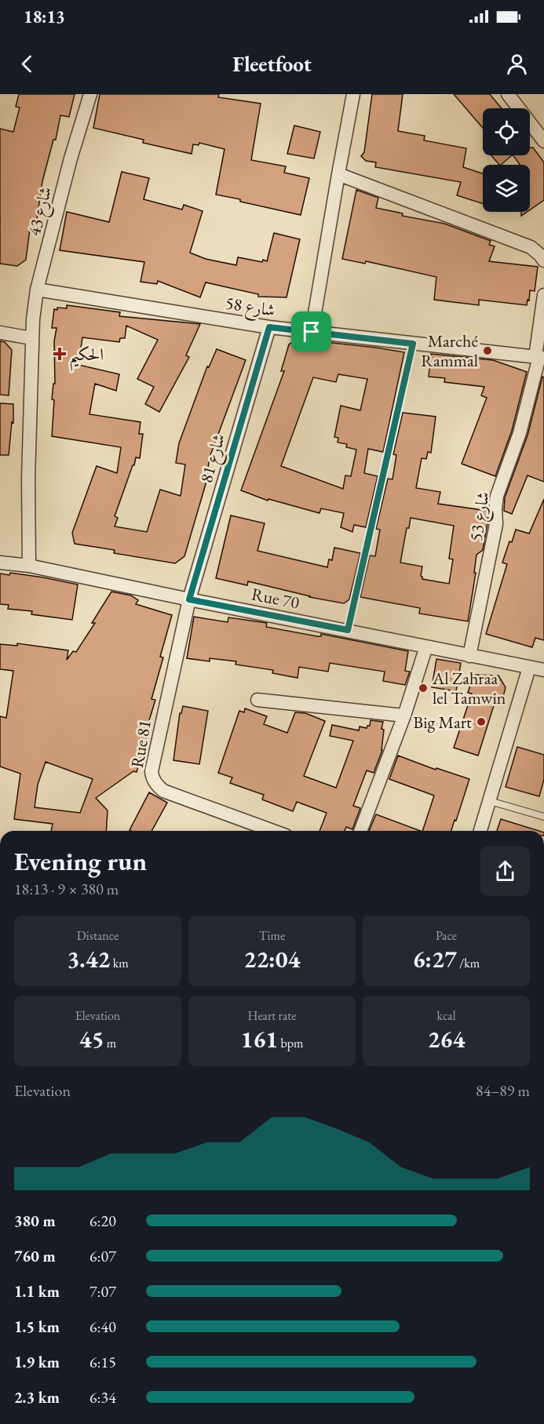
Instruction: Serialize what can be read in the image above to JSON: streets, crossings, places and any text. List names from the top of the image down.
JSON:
{
  "streets": {
    "street": [
      "شارع 43",
      "شارع 58",
      "شارع 81",
      "شارع 53",
      "Rue 70",
      "Rue 81"
    ]
  },
  "crossings": [
    ["شارع 43", "شارع 58"],
    ["شارع 43", "Rue 70"],
    ["شارع 58", "شارع 81"],
    ["شارع 58", "شارع 53"],
    ["شارع 81", "Rue 70"],
    ["شارع 81", "Rue 81"],
    ["شارع 53", "Rue 70"],
    ["Rue 70", "Rue 81"]
  ],
  "places": {
    "other": ["Marché Rammal", "Al Zahraa lel Tamwin", "Big Mart"],
    "health": ["الحكيم"]
  },
  "page": {
    "status": "18:13",
    "header": "Fleetfoot",
    "heading": ["Evening run", "18:13 · 9 × 380 m"],
    "stats": [
      ["Distance", "3.42 km"],
      ["Time", "22:04"],
      ["Pace", "6:27 /km"],
      ["Elevation", "45 m"],
      ["Heart rate", "161 bpm"],
      ["kcal", "264"]
    ],
    "chart": ["Elevation", "84–89 m"],
    "list": [
      {
        "name": "380 m",
        "note": "6:20"
      },
      {
        "name": "760 m",
        "note": "6:07"
      },
      {
        "name": "1.1 km",
        "note": "7:07"
      },
      {
        "name": "1.5 km",
        "note": "6:40"
      },
      {
        "name": "1.9 km",
        "note": "6:15"
      },
      {
        "name": "2.3 km",
        "note": "6:34"
      }
    ]
  }
}
